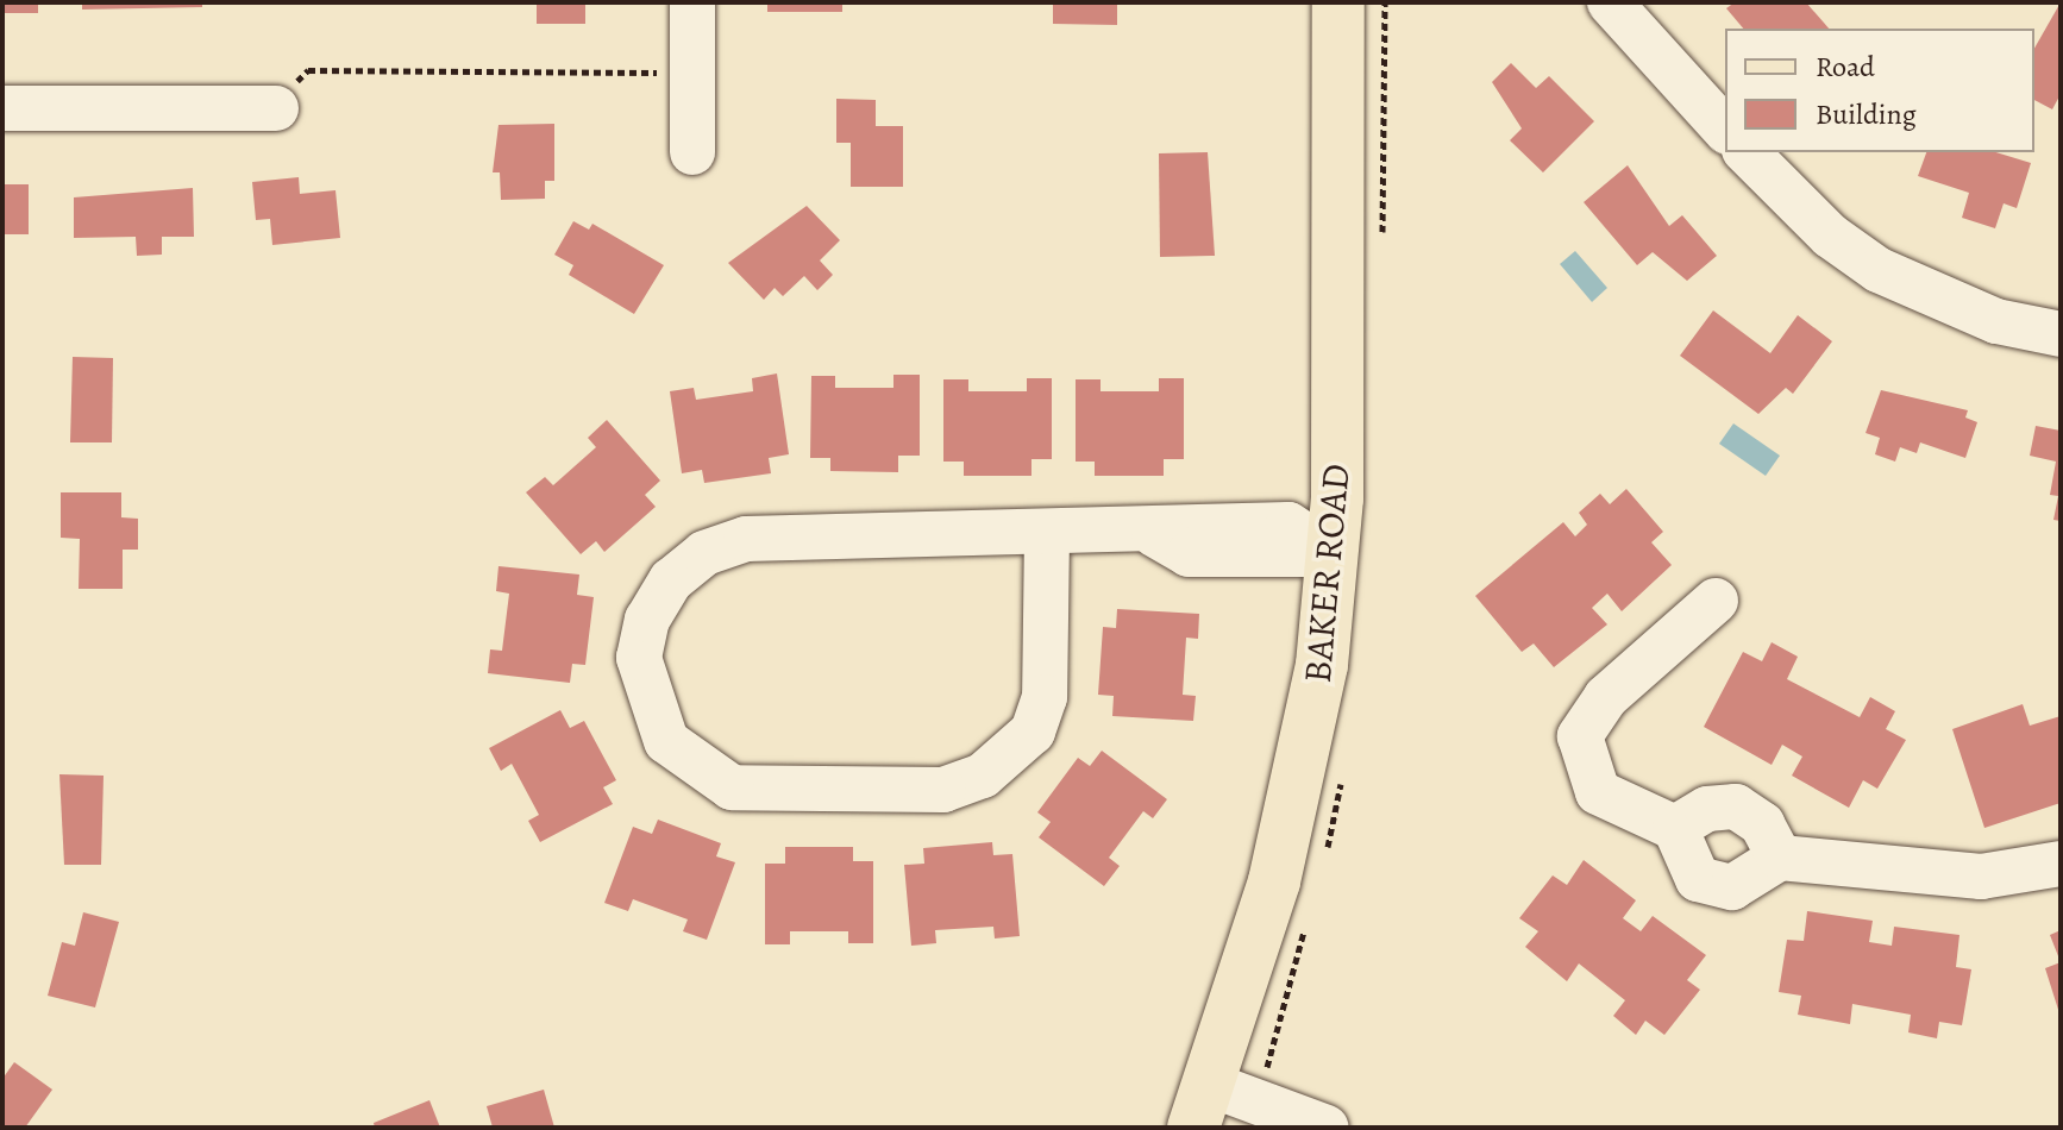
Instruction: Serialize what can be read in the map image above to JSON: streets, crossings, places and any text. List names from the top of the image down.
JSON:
{
  "streets": {
    "main road": ["BAKER ROAD"]
  },
  "legend": ["Road", "Building"]
}
